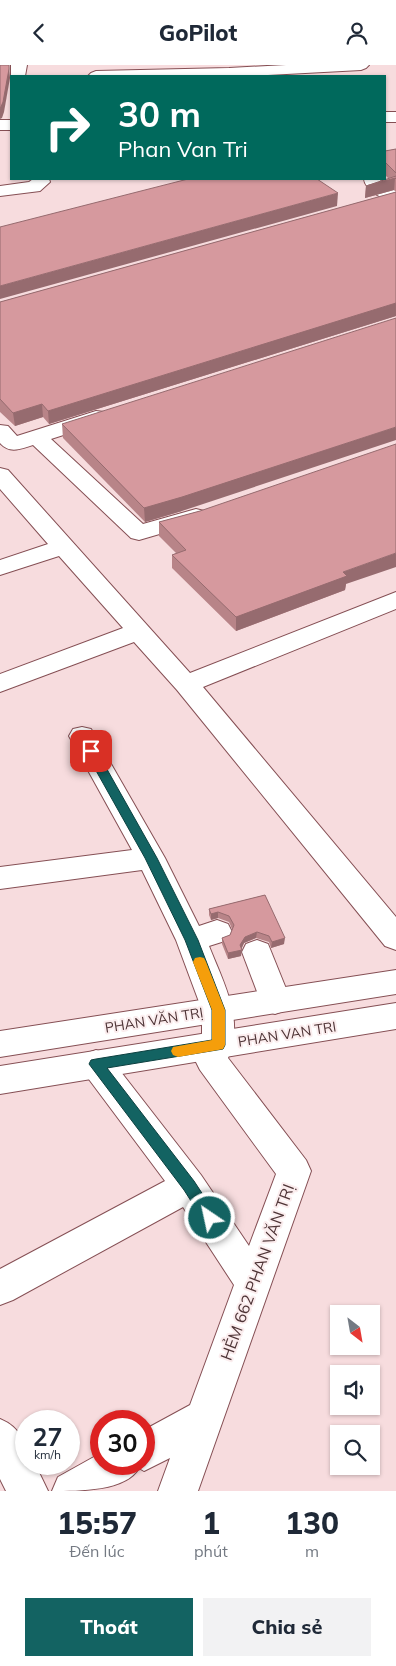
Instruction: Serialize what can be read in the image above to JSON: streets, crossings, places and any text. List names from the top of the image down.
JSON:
{
  "streets": {
    "street": ["PHAN VĂN TRỊ", "PHAN VAN TRI", "HẺM 662 PHAN VĂN TRỊ"]
  },
  "crossings": [
    ["PHAN VAN TRI", "HẺM 662 PHAN VĂN TRỊ"]
  ],
  "north": "bottom right",
  "page": {
    "header": "GoPilot",
    "turn": ["30 m", "Phan Van Tri"],
    "speed": "27 km/h",
    "limit": "30",
    "eta": [
      "15:57",
      "Đến lúc",
      "1",
      "phút",
      "130",
      "m"
    ],
    "buttons": ["Thoát", "Chia sẻ"]
  }
}
